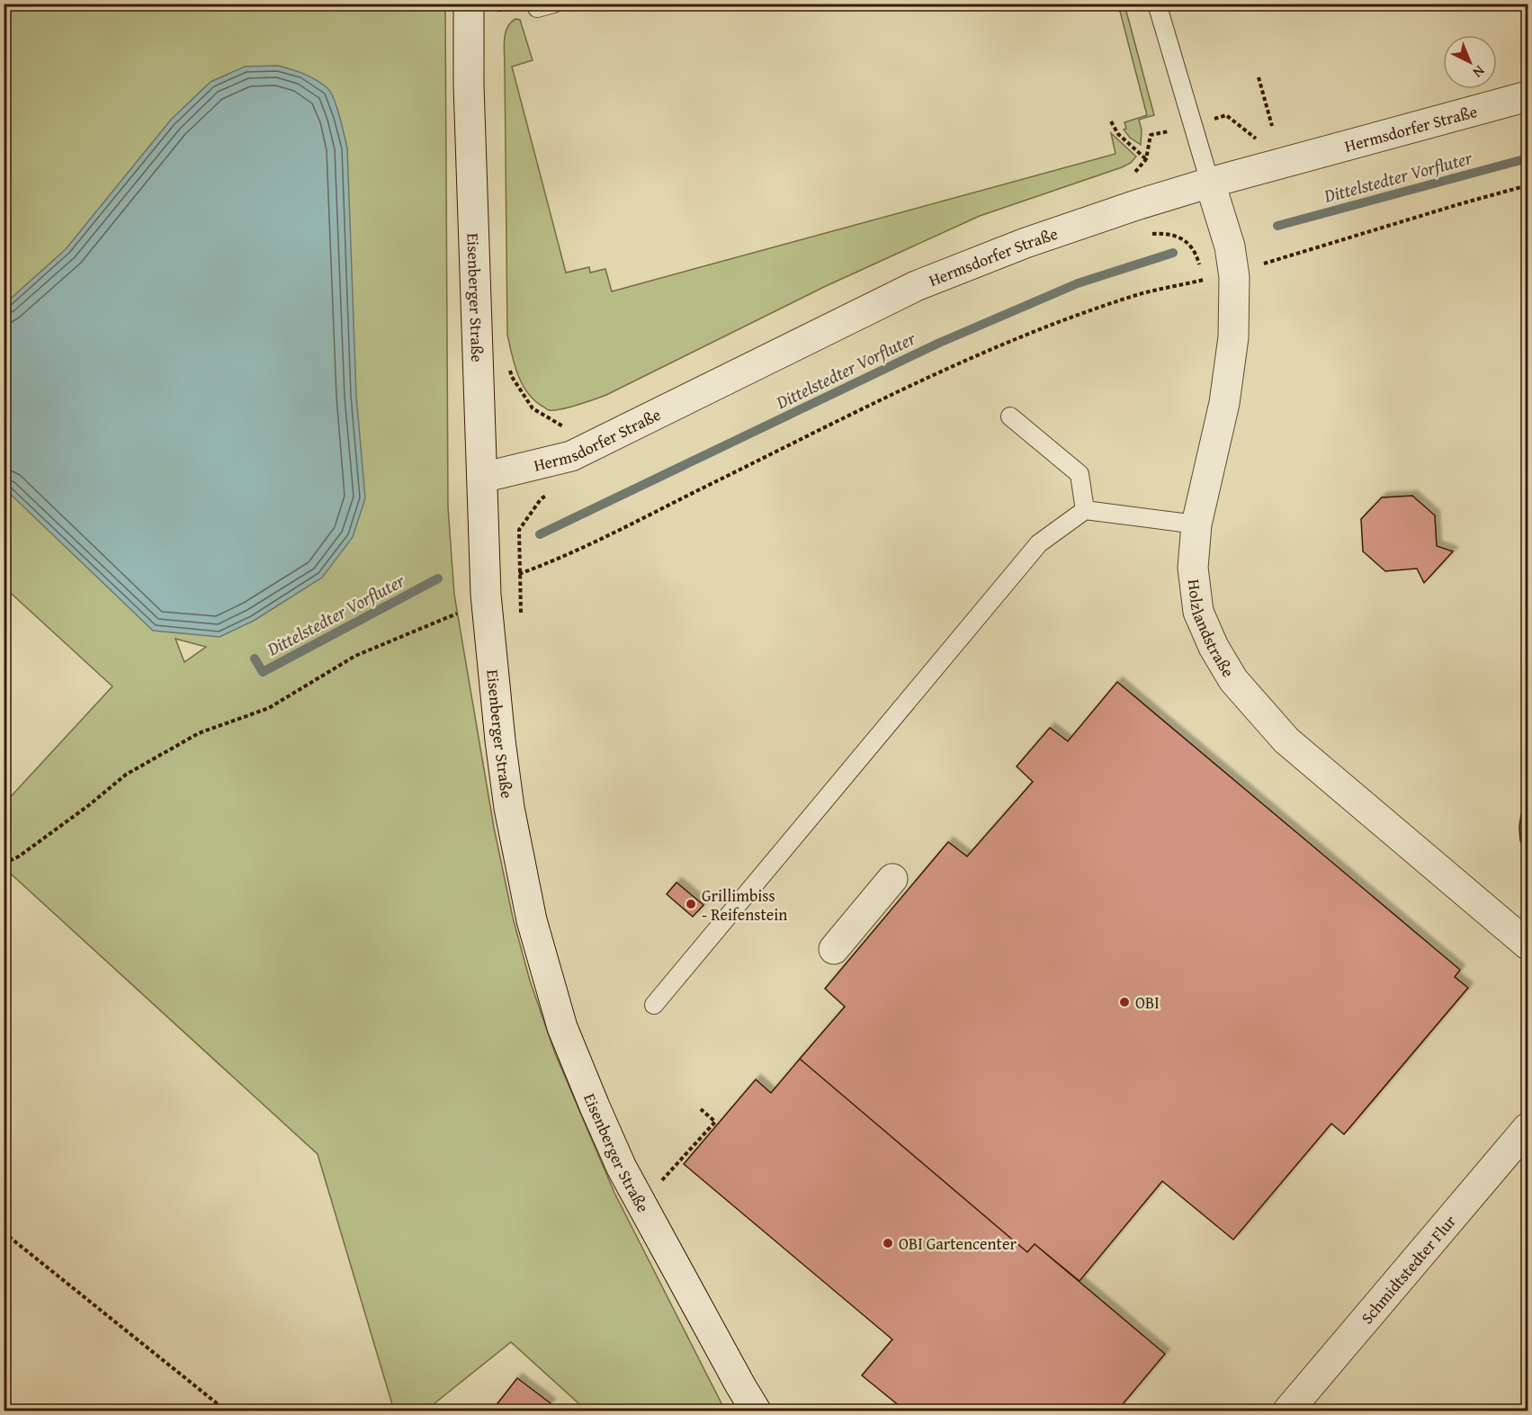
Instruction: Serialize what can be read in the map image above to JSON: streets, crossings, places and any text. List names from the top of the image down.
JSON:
{
  "streets": {
    "street": [
      "Hermsdorfer Straße",
      "Eisenberger Straße",
      "Holzlandstraße",
      "Schmidtstedter Flur"
    ]
  },
  "crossings": [
    ["Hermsdorfer Straße", "Eisenberger Straße"],
    ["Hermsdorfer Straße", "Holzlandstraße"]
  ],
  "water": ["Dittelstedter Vorfluter"],
  "places": ["Grillimbiss - Reifenstein", "OBI", "OBI Gartencenter"],
  "north": "bottom right"
}
